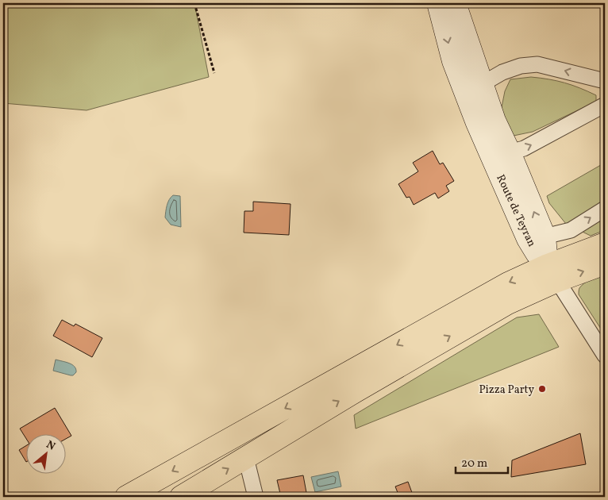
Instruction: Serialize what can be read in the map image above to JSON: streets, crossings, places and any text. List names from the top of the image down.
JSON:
{
  "streets": {
    "street": ["Route de Teyran"]
  },
  "places": ["Pizza Party"],
  "scale_bar": "20 m",
  "north": "top right"
}
